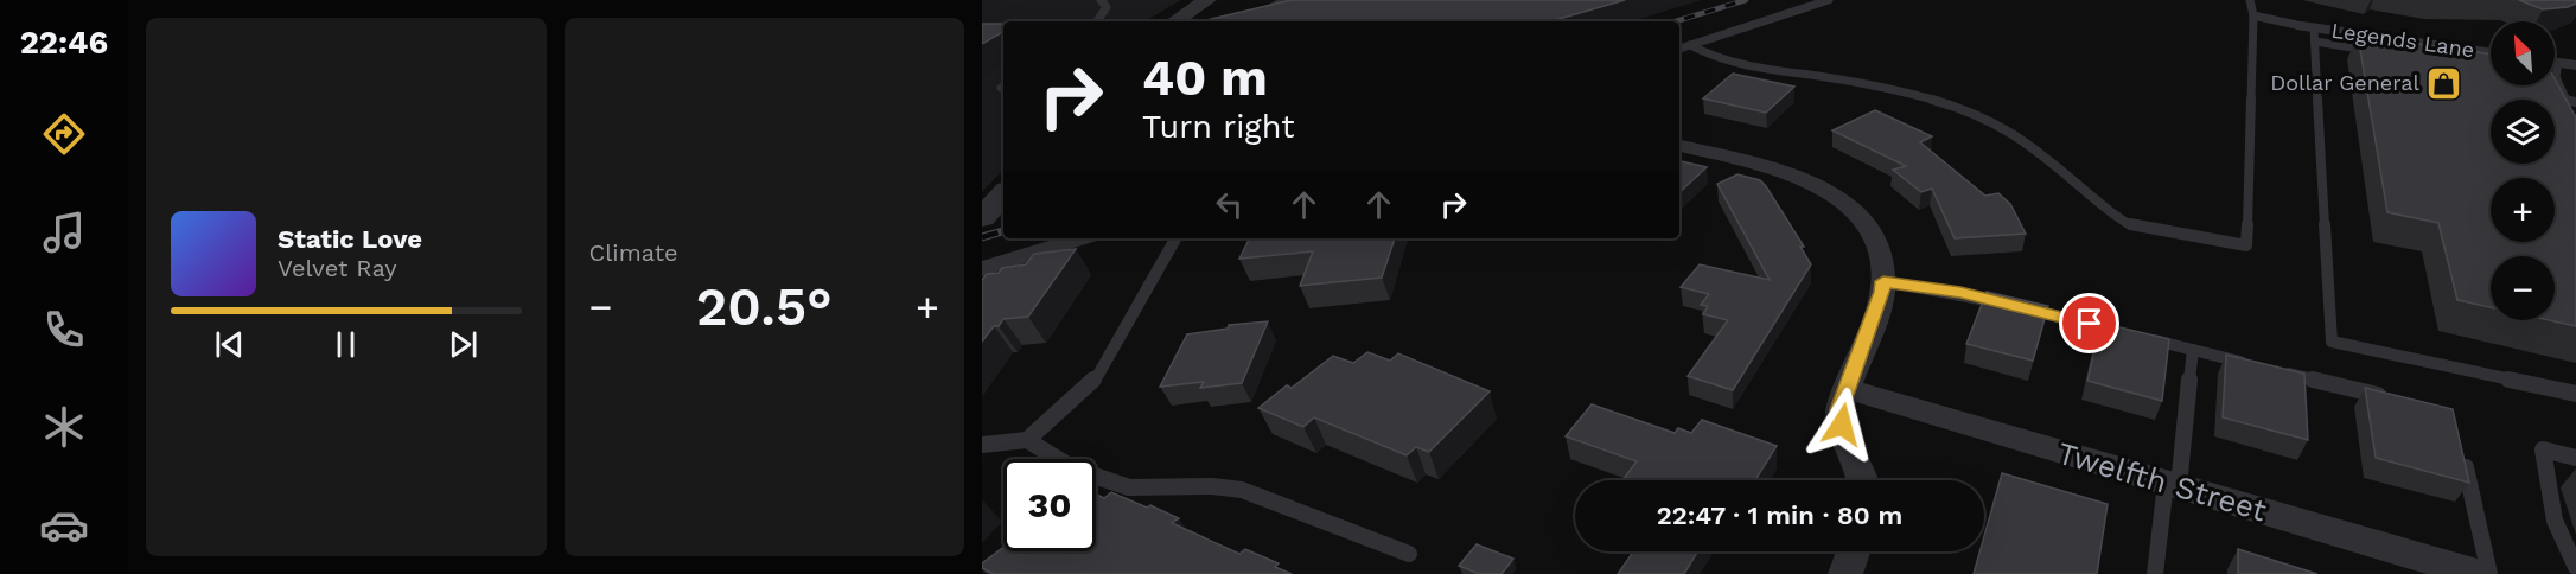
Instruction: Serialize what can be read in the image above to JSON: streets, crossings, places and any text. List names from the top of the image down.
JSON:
{
  "streets": {
    "street": ["Legends Lane", "Twelfth Street"]
  },
  "places": {
    "shop": ["Dollar General"]
  },
  "north": "top left",
  "page": {
    "tabs": "22:46",
    "tile": "Climate",
    "map_buttons": ["+", "−"],
    "turn": ["40 m", "Turn right"],
    "song": ["Static Love", "Velvet Ray"],
    "heat": ["−", "20.5°", "+"],
    "limit": "30",
    "trip": "22:47 · 1 min · 80 m"
  }
}
